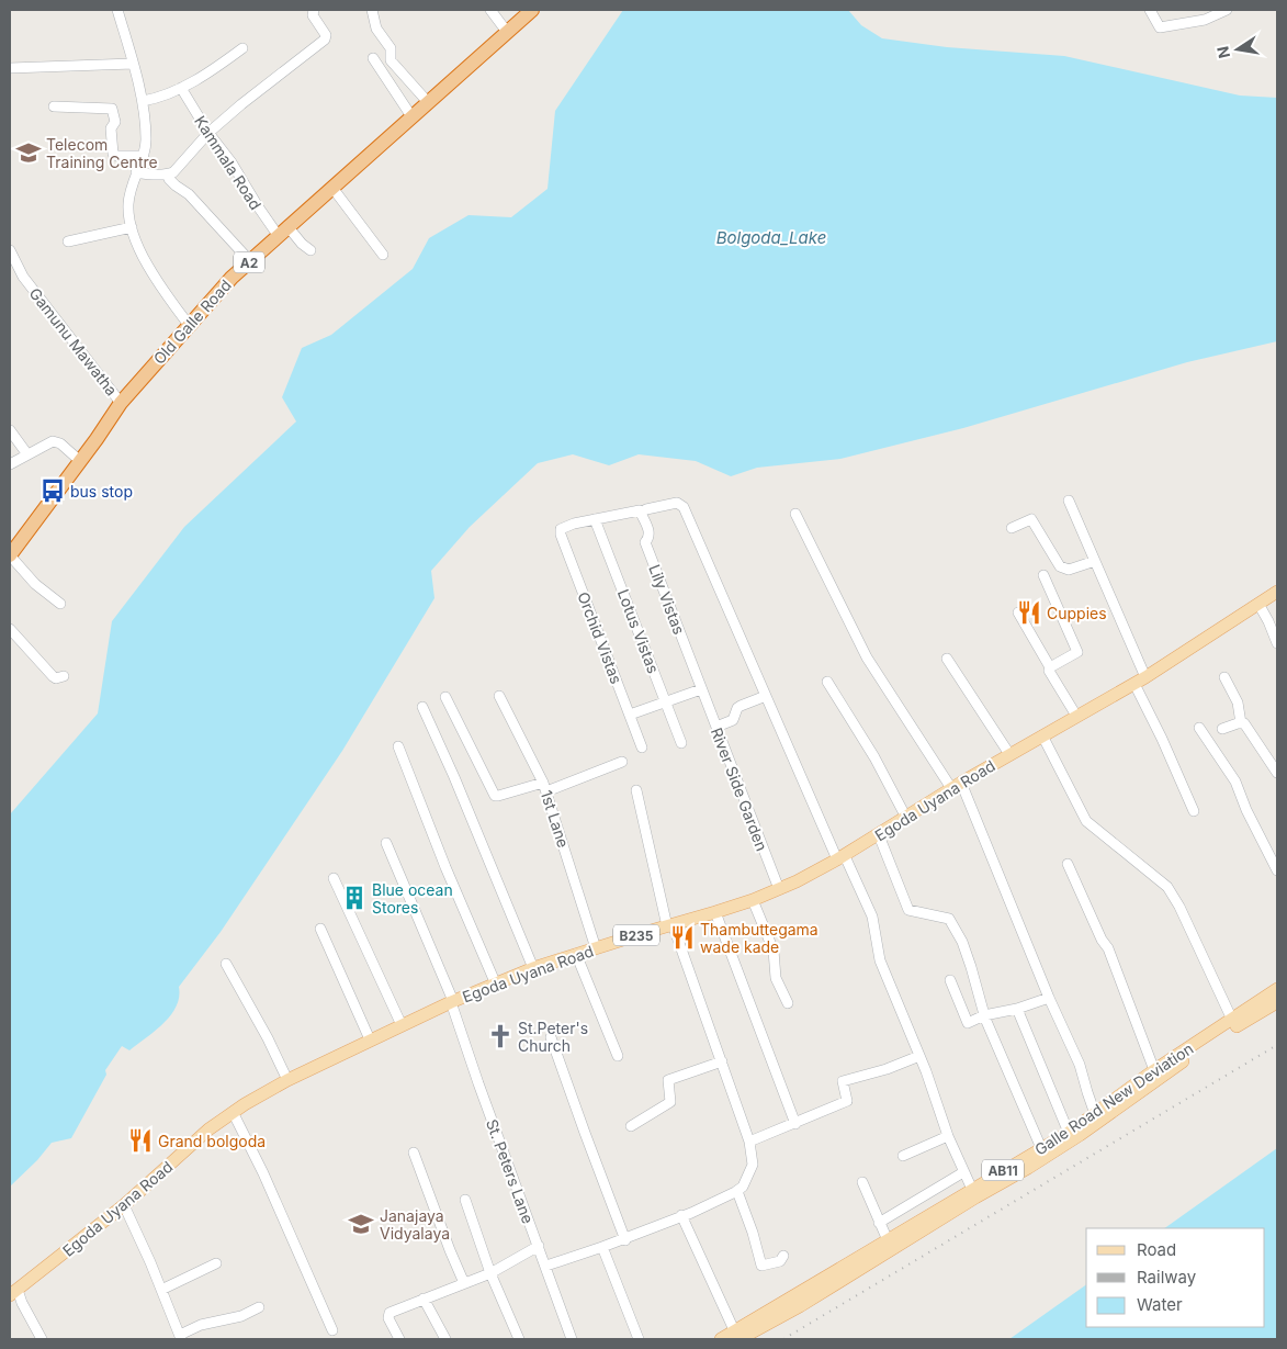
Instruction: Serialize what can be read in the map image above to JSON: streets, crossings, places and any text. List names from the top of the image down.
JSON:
{
  "streets": {
    "highway": ["A2", "Old Galle Road"],
    "main road": [
      "Egoda Uyana Road",
      "B235",
      "Galle Road New Deviation",
      "AB11"
    ],
    "street": [
      "Kammala Road",
      "Gamunu Mawatha",
      "Lily Vistas",
      "Lotus Vistas",
      "Orchid Vistas",
      "River Side Garden",
      "1st Lane",
      "St. Peters Lane"
    ]
  },
  "crossings": [
    ["Kammala Road", "Old Galle Road"],
    ["Old Galle Road", "Gamunu Mawatha"],
    ["Lily Vistas", "River Side Garden"],
    ["Lotus Vistas", "Orchid Vistas"],
    ["River Side Garden", "Egoda Uyana Road"],
    ["Egoda Uyana Road", "1st Lane"],
    ["Egoda Uyana Road", "St. Peters Lane"]
  ],
  "water": ["Bolgoda_Lake"],
  "places": {
    "school or university": ["Telecom Training Centre", "Janajaya Vidyalaya"],
    "bus stop": ["bus stop"],
    "restaurant": ["Cuppies", "Thambuttegama wade kade", "Grand bolgoda"],
    "building": ["Blue ocean Stores"],
    "church": ["St.Peter's Church"]
  },
  "legend": ["Road", "Railway", "Water"],
  "north": "left"
}
